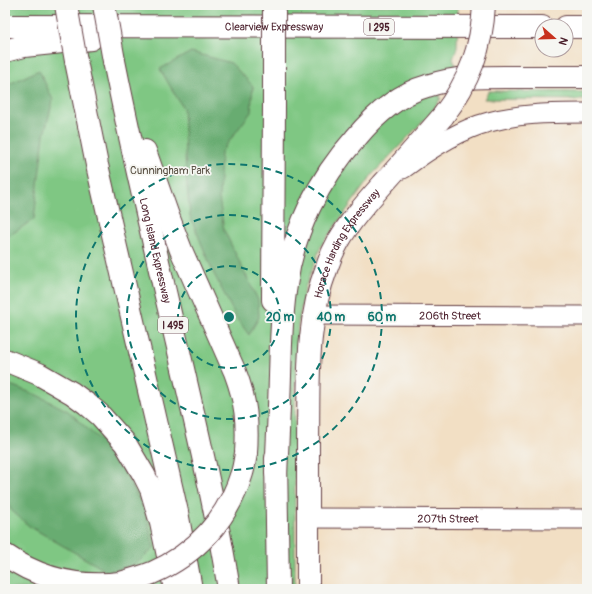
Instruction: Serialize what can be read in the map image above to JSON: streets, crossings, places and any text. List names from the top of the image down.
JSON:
{
  "streets": {
    "main road": [
      "Clearview Expressway",
      "I 295",
      "Horace Harding Expressway",
      "Long Island Expressway",
      "I 495"
    ],
    "street": ["206th Street", "207th Street"]
  },
  "crossings": [
    ["Horace Harding Expressway", "206th Street"],
    ["Horace Harding Expressway", "207th Street"]
  ],
  "parks": ["Cunningham Park"],
  "north": "right",
  "rings": ["20 m", "40 m", "60 m"]
}
